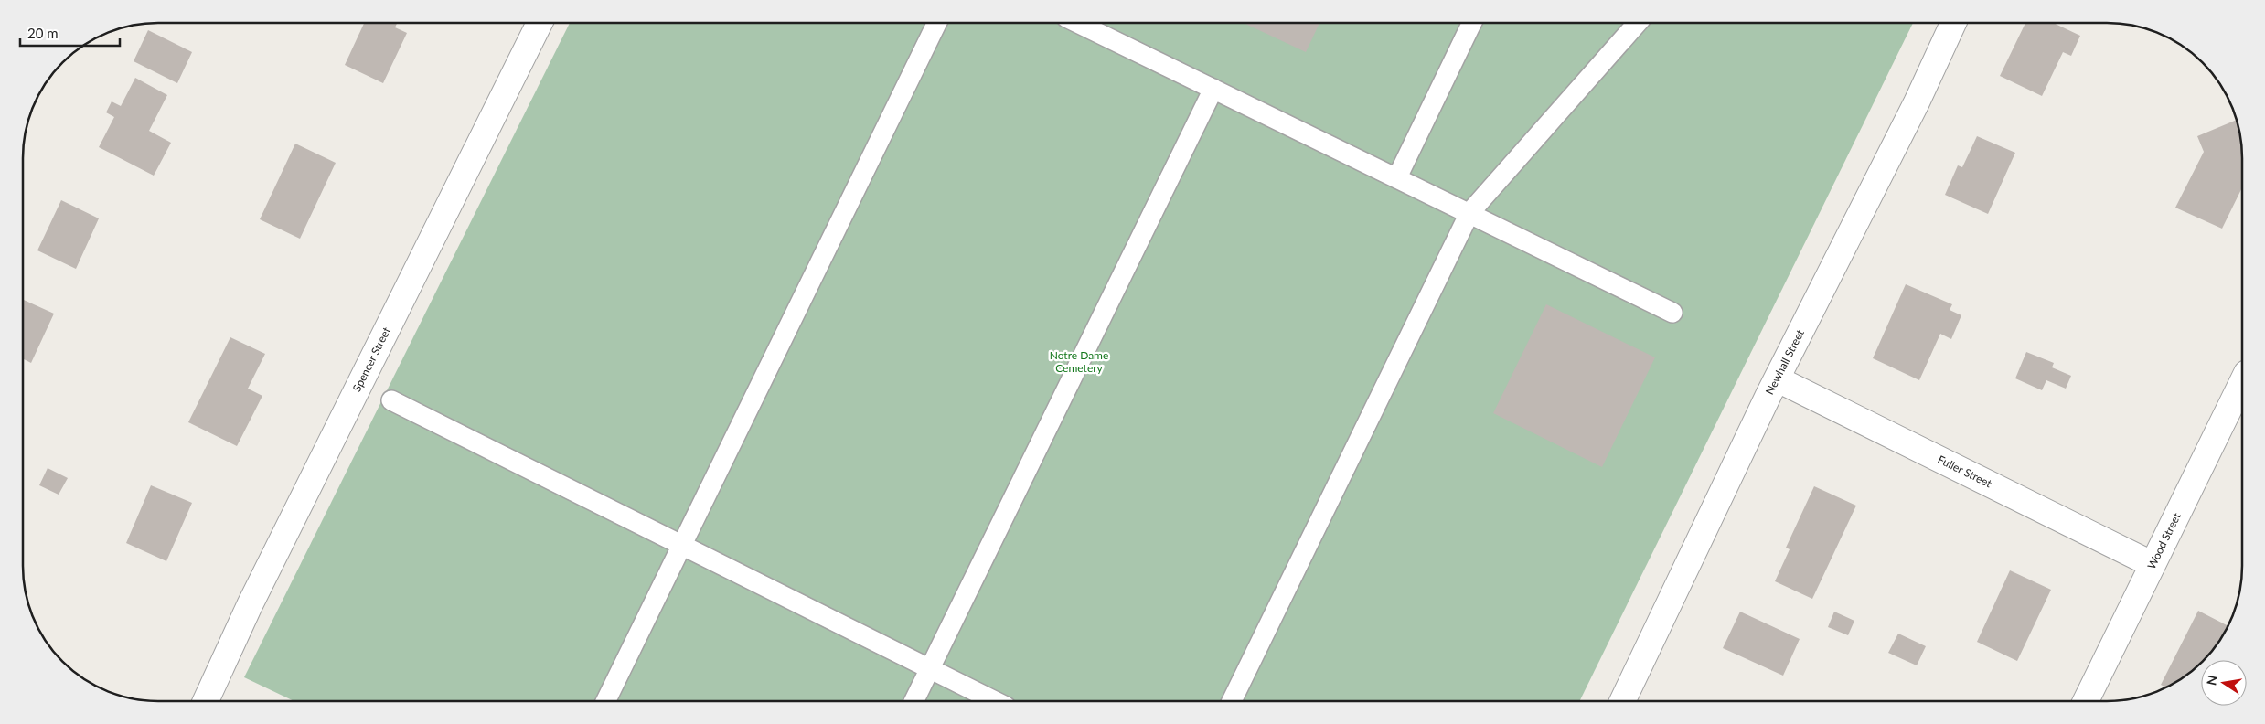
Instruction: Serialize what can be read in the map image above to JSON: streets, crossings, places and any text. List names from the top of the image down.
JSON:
{
  "streets": {
    "street": [
      "Spencer Street",
      "Newhall Street",
      "Fuller Street",
      "Wood Street"
    ]
  },
  "crossings": [
    ["Newhall Street", "Fuller Street"],
    ["Fuller Street", "Wood Street"]
  ],
  "parks": ["Notre Dame Cemetery"],
  "scale_bar": "20 m",
  "north": "left"
}
